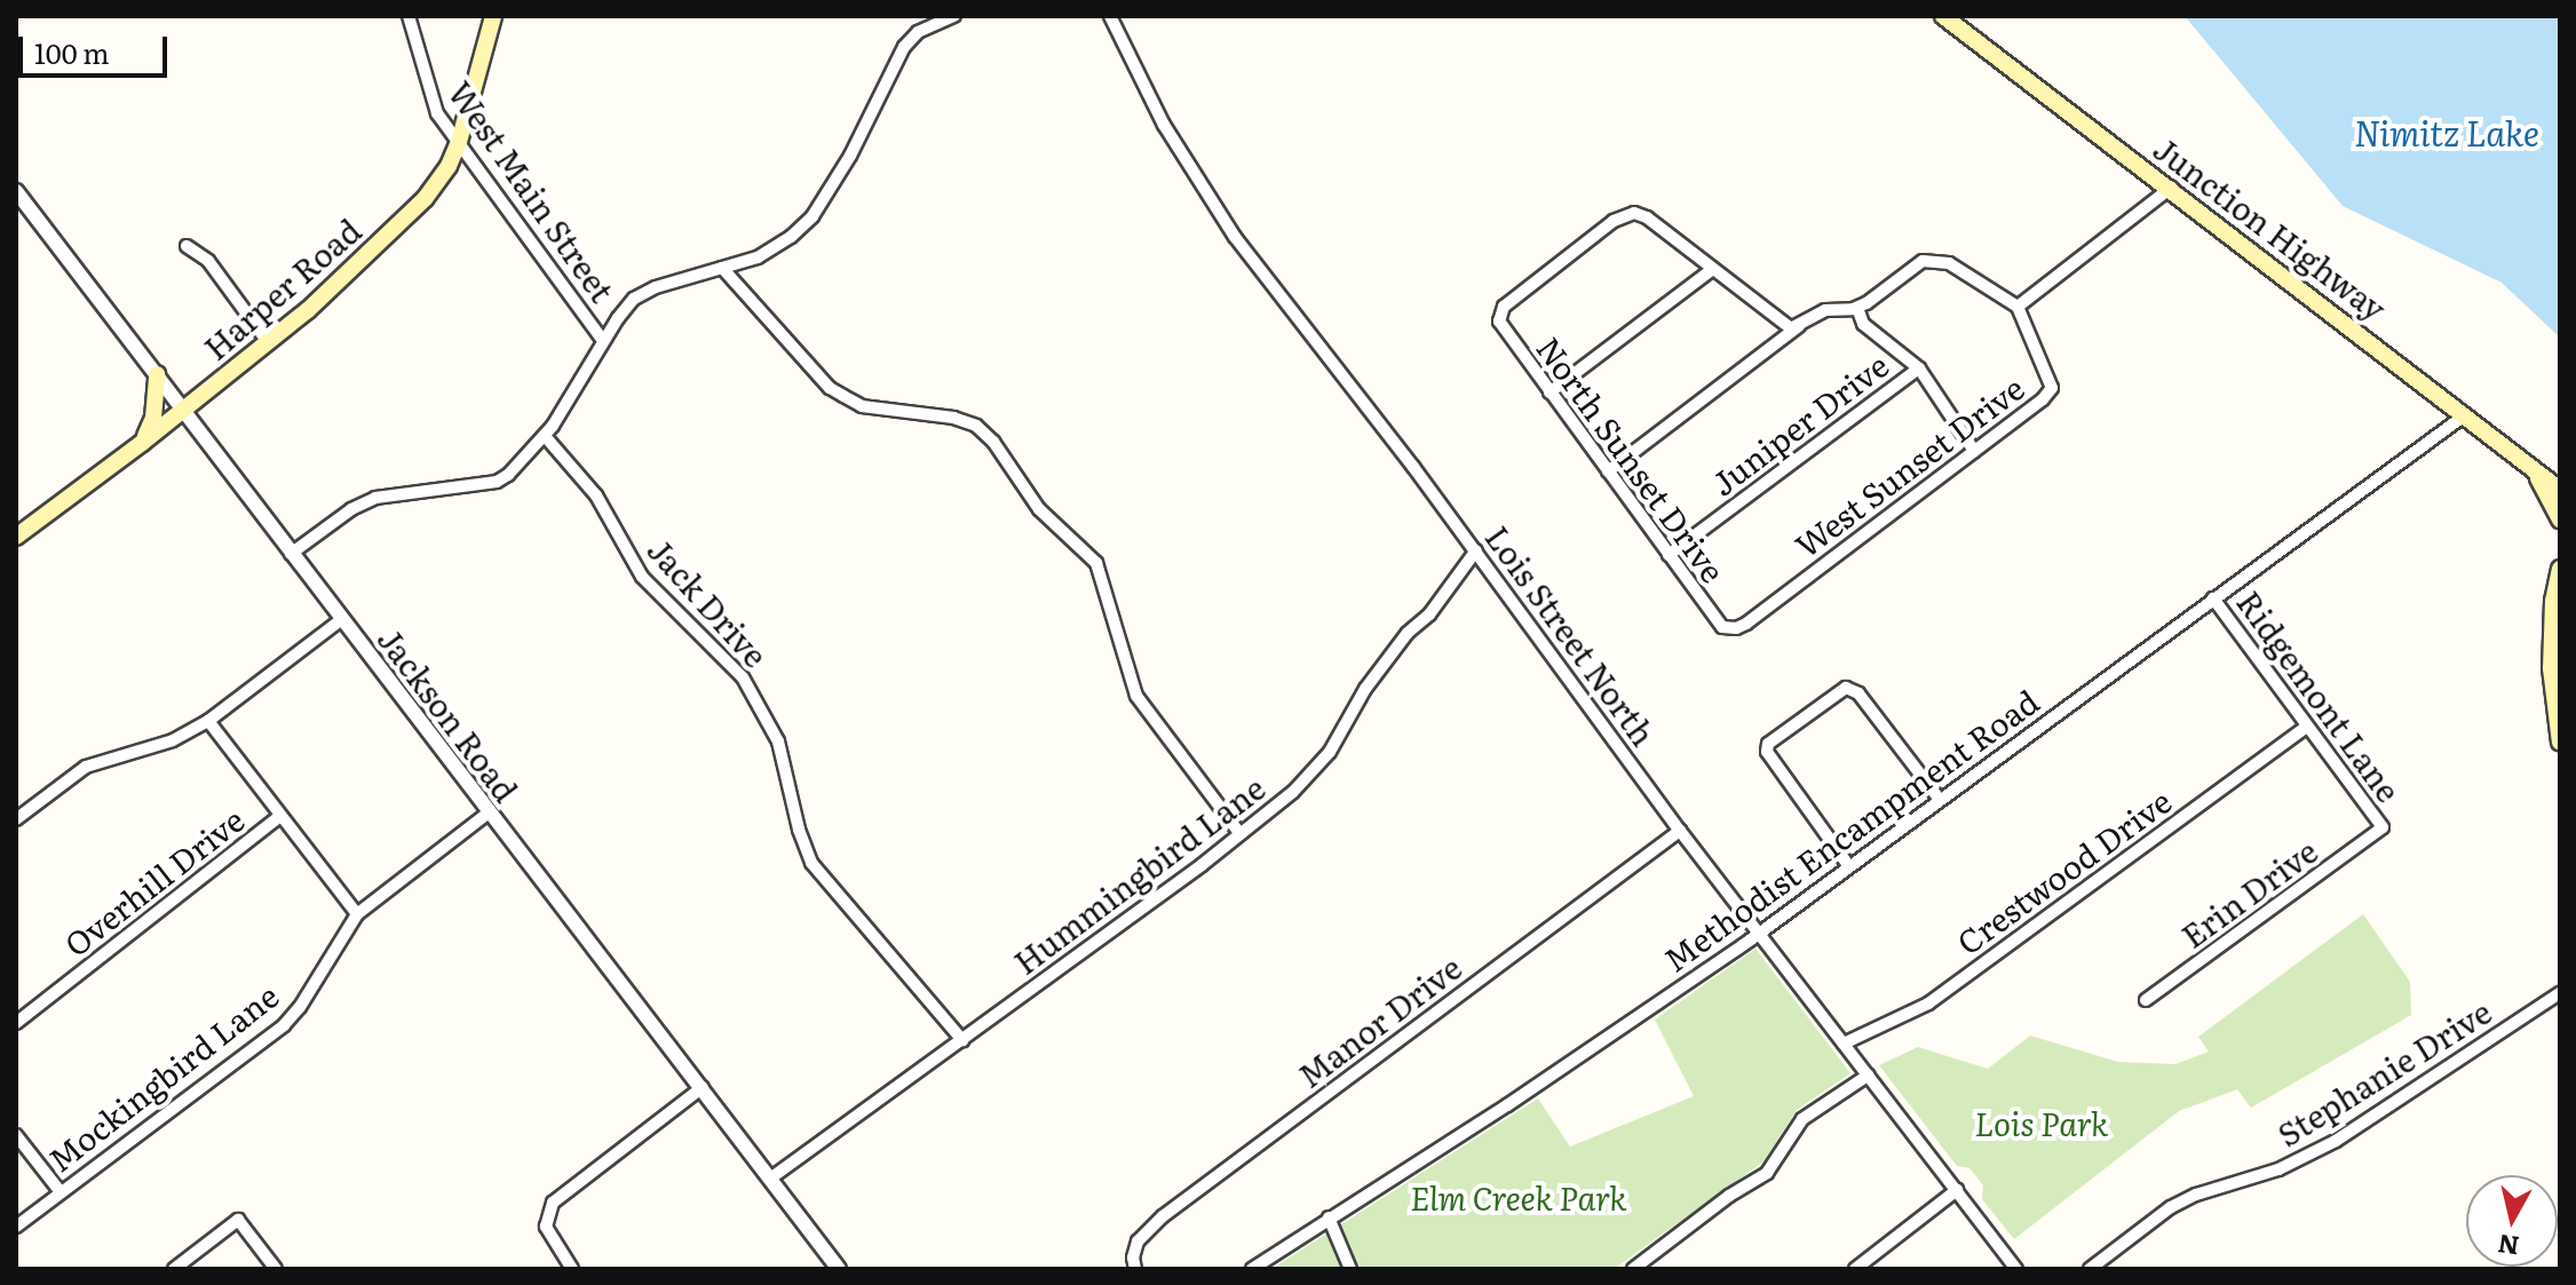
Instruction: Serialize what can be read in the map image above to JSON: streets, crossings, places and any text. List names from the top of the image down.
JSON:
{
  "streets": {
    "main road": ["Junction Highway", "Harper Road"],
    "street": [
      "West Main Street",
      "Juniper Drive",
      "North Sunset Drive",
      "West Sunset Drive",
      "Jack Drive",
      "Lois Street North",
      "Ridgemont Lane",
      "Jackson Road",
      "Methodist Encampment Road",
      "Crestwood Drive",
      "Hummingbird Lane",
      "Overhill Drive",
      "Erin Drive",
      "Manor Drive",
      "Stephanie Drive",
      "Mockingbird Lane"
    ]
  },
  "crossings": [
    ["West Main Street", "Harper Road"],
    ["Junction Highway", "Methodist Encampment Road"],
    ["Harper Road", "Jackson Road"],
    ["Juniper Drive", "North Sunset Drive"],
    ["North Sunset Drive", "West Sunset Drive"],
    ["Jack Drive", "Hummingbird Lane"],
    ["Lois Street North", "Methodist Encampment Road"],
    ["Lois Street North", "Crestwood Drive"],
    ["Lois Street North", "Hummingbird Lane"],
    ["Lois Street North", "Manor Drive"],
    ["Ridgemont Lane", "Methodist Encampment Road"],
    ["Ridgemont Lane", "Crestwood Drive"],
    ["Ridgemont Lane", "Erin Drive"],
    ["Jackson Road", "Hummingbird Lane"],
    ["Jackson Road", "Mockingbird Lane"]
  ],
  "water": ["Nimitz Lake"],
  "parks": ["Lois Park", "Elm Creek Park"],
  "scale_bar": "100 m",
  "north": "bottom"
}
